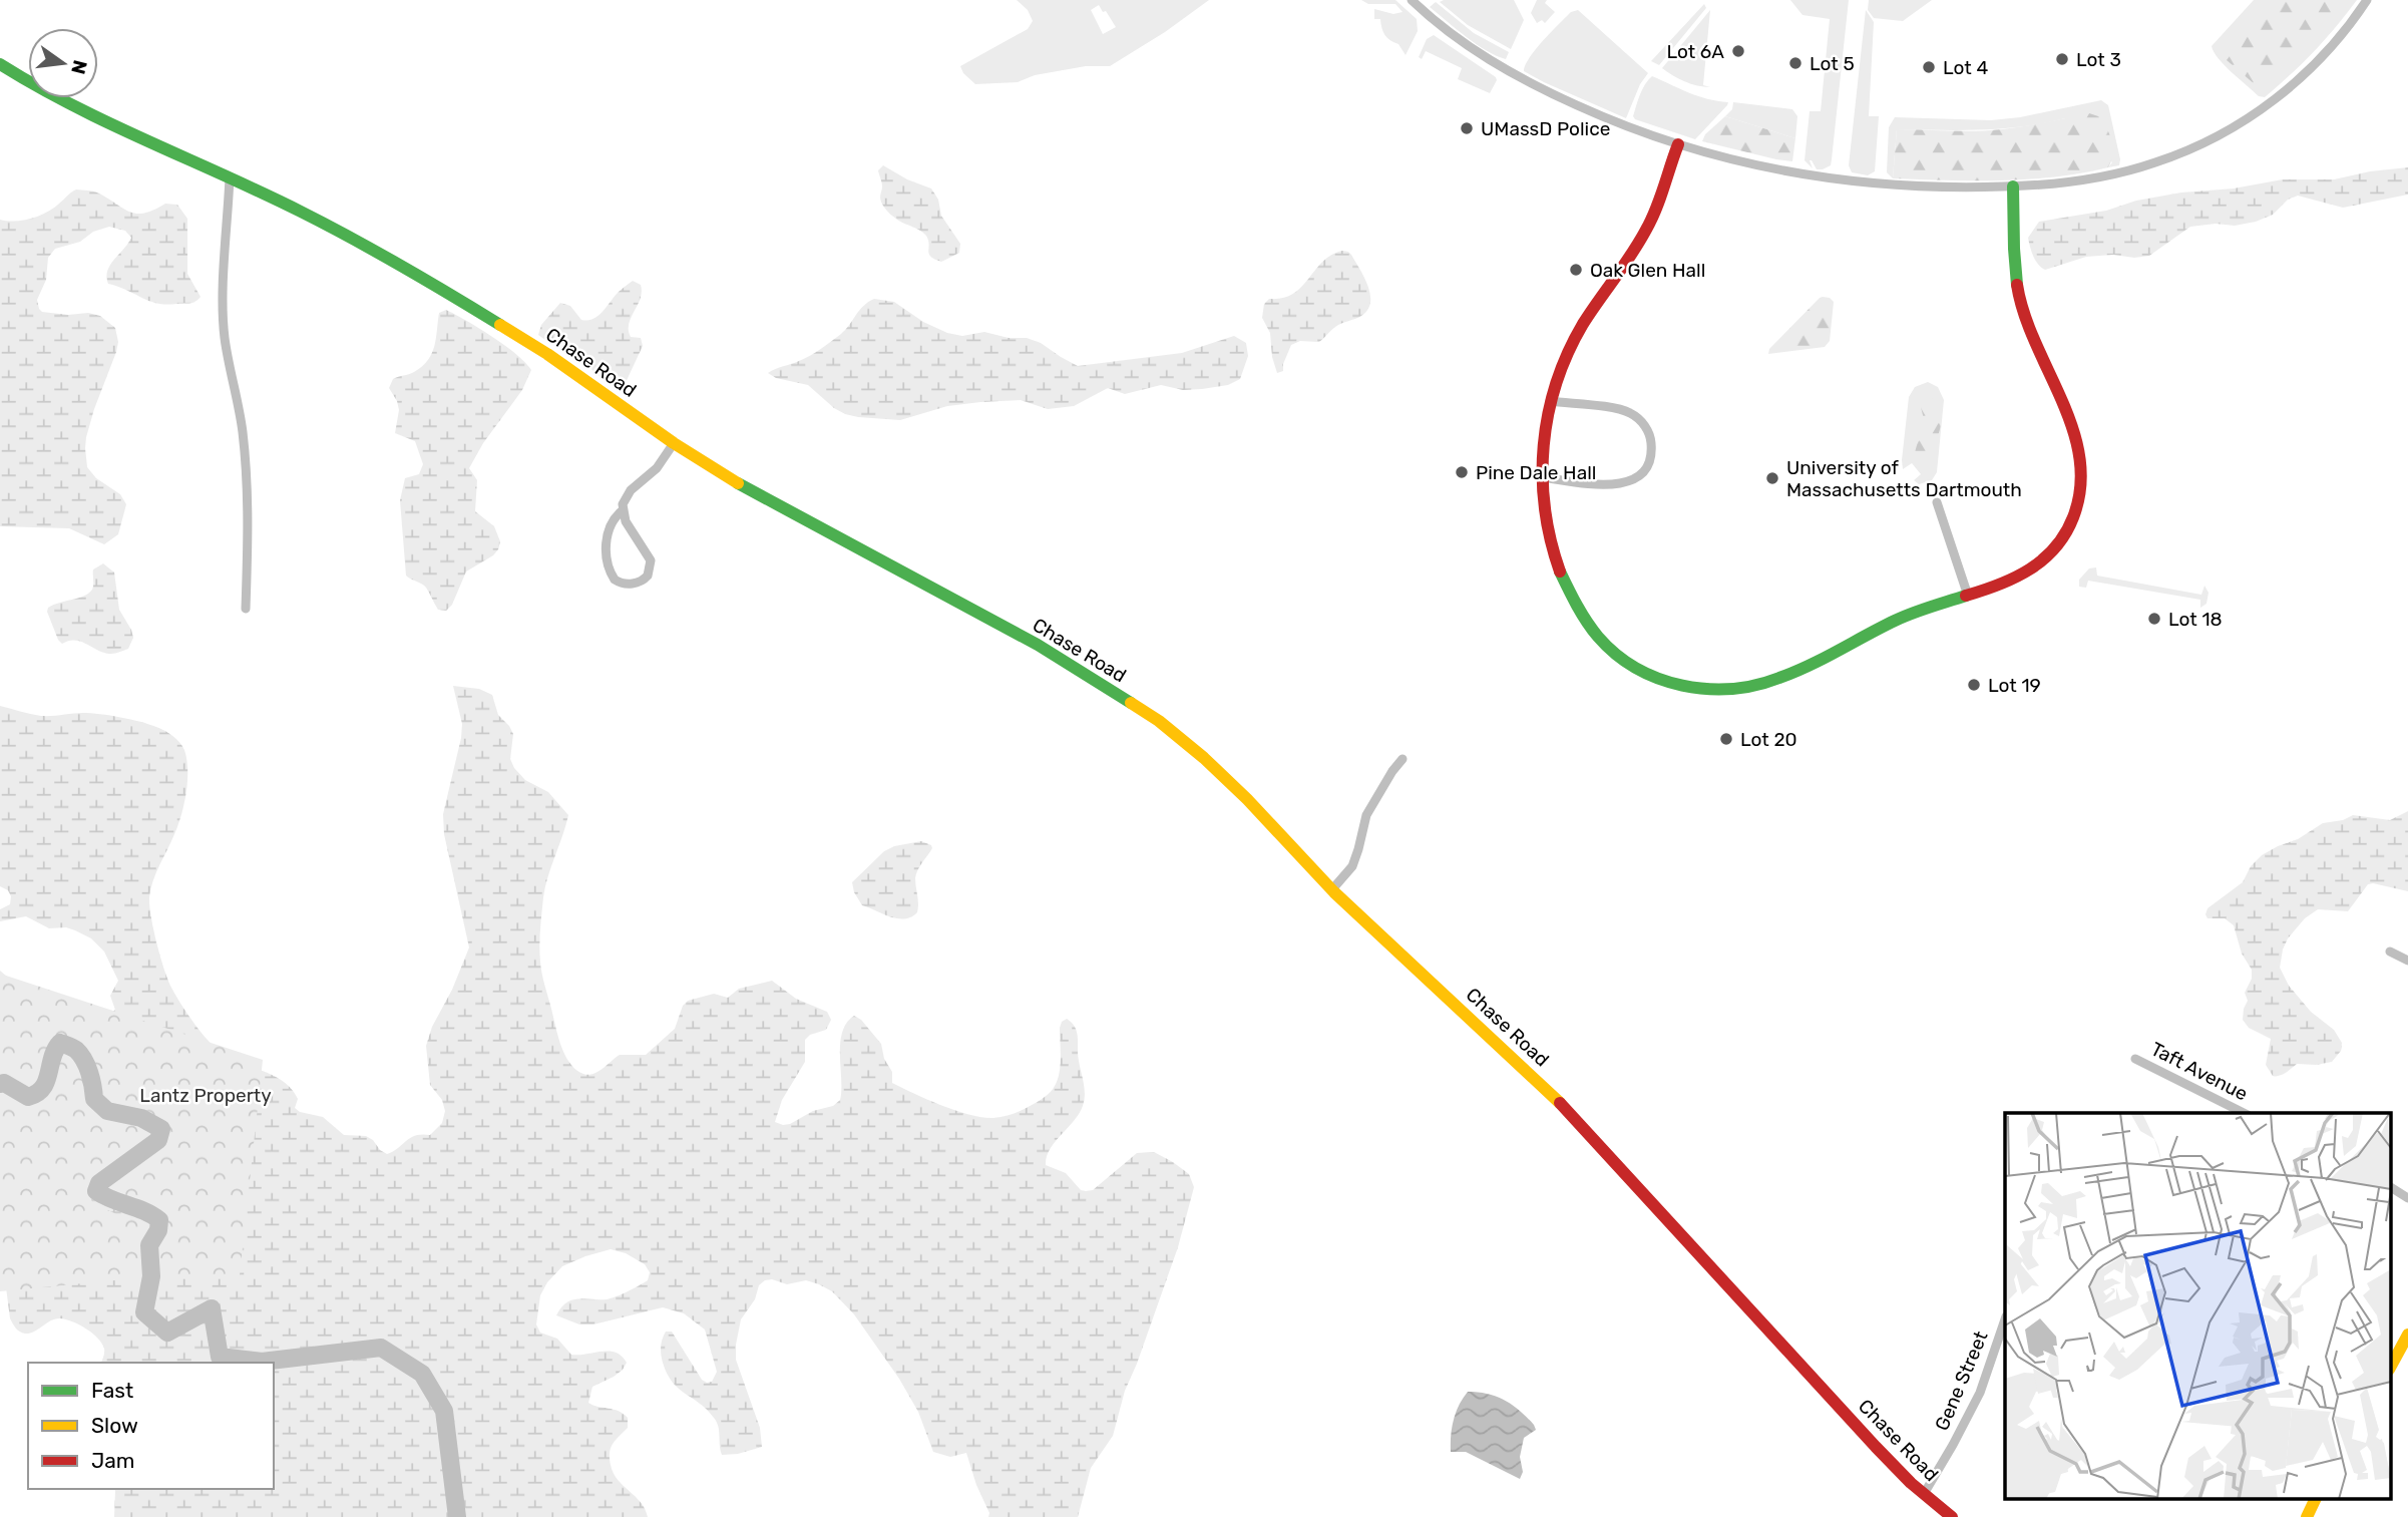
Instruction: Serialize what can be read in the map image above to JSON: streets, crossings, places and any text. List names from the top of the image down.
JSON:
{
  "streets": {
    "street": ["Chase Road", "Taft Avenue", "Gene Street"]
  },
  "crossings": [
    ["Chase Road", "Gene Street"]
  ],
  "parks": ["Lantz Property"],
  "places": [
    "Lot 6A",
    "Lot 3",
    "Lot 5",
    "Lot 4",
    "UMassD Police",
    "Oak Glen Hall",
    "Pine Dale Hall",
    "University of Massachusetts Dartmouth",
    "Lot 18",
    "Lot 19",
    "Lot 20"
  ],
  "legend": ["Fast", "Slow", "Jam"],
  "north": "right"
}
